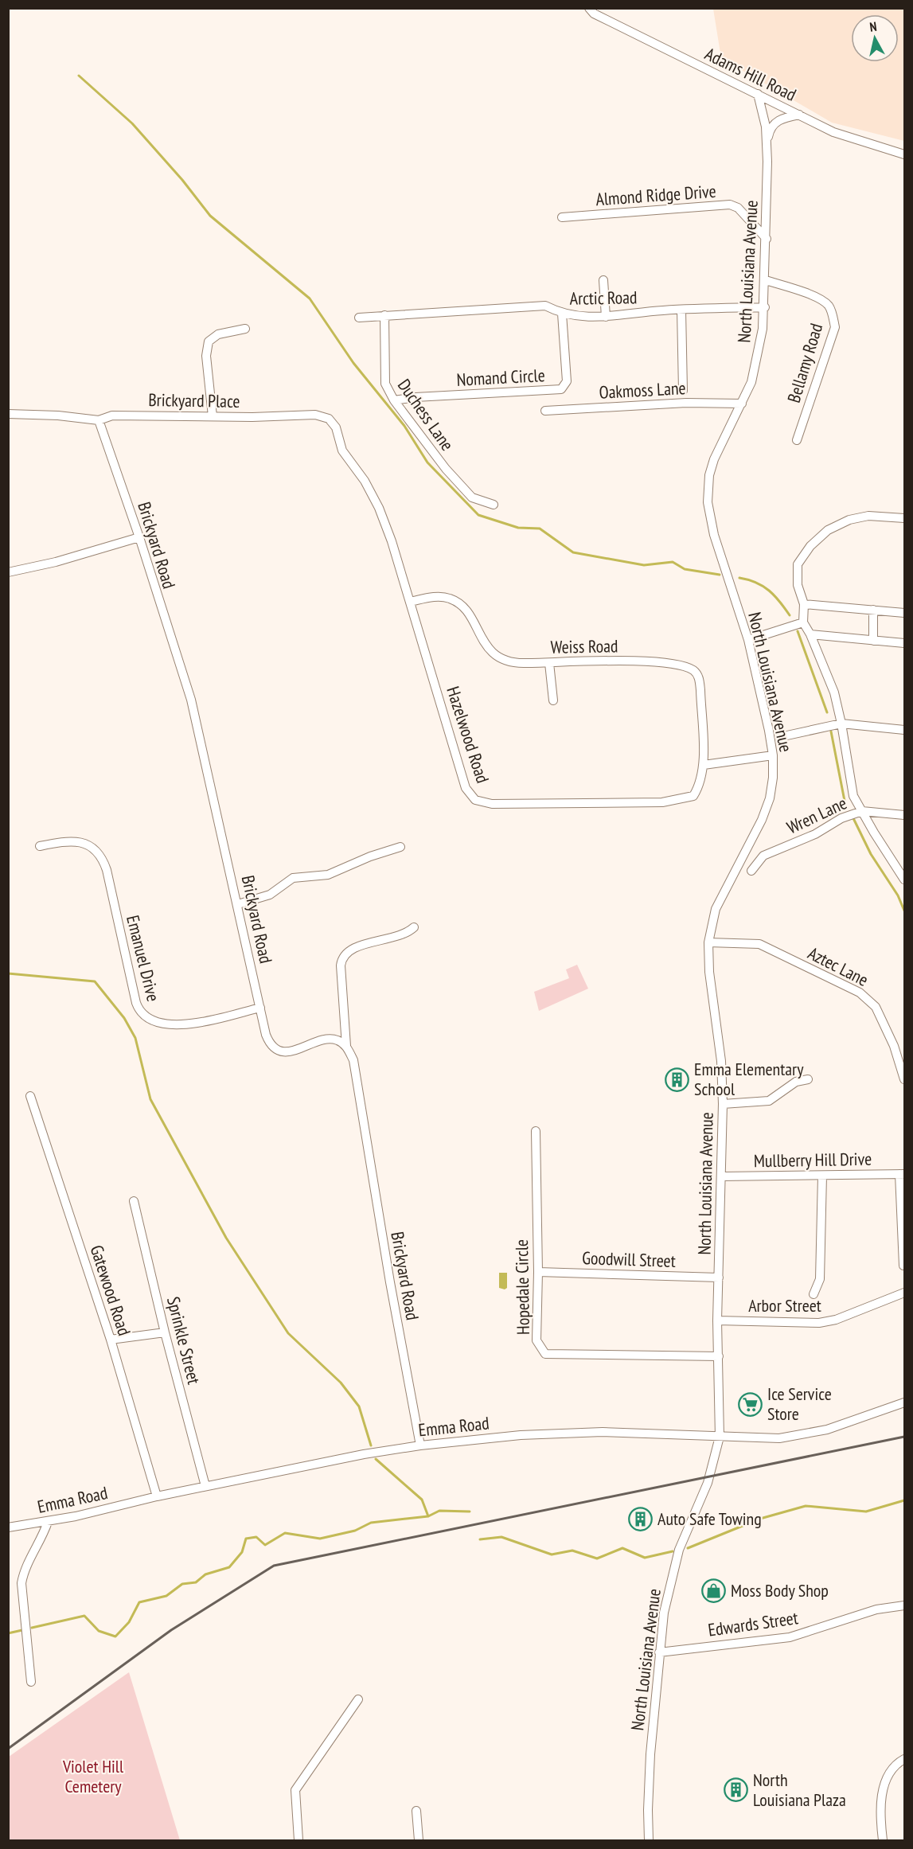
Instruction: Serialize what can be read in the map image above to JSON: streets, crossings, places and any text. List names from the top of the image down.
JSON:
{
  "streets": {
    "street": [
      "Adams Hill Road",
      "Almond Ridge Drive",
      "North Louisiana Avenue",
      "Arctic Road",
      "Bellamy Road",
      "Nomand Circle",
      "Oakmoss Lane",
      "Brickyard Place",
      "Duchess Lane",
      "Brickyard Road",
      "Weiss Road",
      "Hazelwood Road",
      "Wren Lane",
      "Emanuel Drive",
      "Aztec Lane",
      "Mullberry Hill Drive",
      "Goodwill Street",
      "Hopedale Circle",
      "Gatewood Road",
      "Arbor Street",
      "Sprinkle Street",
      "Emma Road",
      "Edwards Street"
    ]
  },
  "crossings": [
    ["Adams Hill Road", "North Louisiana Avenue"],
    ["Almond Ridge Drive", "North Louisiana Avenue"],
    ["North Louisiana Avenue", "Arctic Road"],
    ["North Louisiana Avenue", "Bellamy Road"],
    ["North Louisiana Avenue", "Oakmoss Lane"],
    ["North Louisiana Avenue", "Aztec Lane"],
    ["North Louisiana Avenue", "Mullberry Hill Drive"],
    ["North Louisiana Avenue", "Goodwill Street"],
    ["North Louisiana Avenue", "Hopedale Circle"],
    ["North Louisiana Avenue", "Arbor Street"],
    ["North Louisiana Avenue", "Emma Road"],
    ["North Louisiana Avenue", "Edwards Street"],
    ["Arctic Road", "Nomand Circle"],
    ["Arctic Road", "Duchess Lane"],
    ["Nomand Circle", "Duchess Lane"],
    ["Brickyard Place", "Brickyard Road"],
    ["Brickyard Place", "Hazelwood Road"],
    ["Brickyard Road", "Emanuel Drive"],
    ["Brickyard Road", "Emma Road"],
    ["Weiss Road", "Hazelwood Road"],
    ["Goodwill Street", "Hopedale Circle"],
    ["Gatewood Road", "Emma Road"],
    ["Sprinkle Street", "Emma Road"]
  ],
  "parks": ["Violet Hill Cemetery"],
  "places": {
    "building": ["Emma Elementary School", "Auto Safe Towing", "North Louisiana Plaza"],
    "supermarket": ["Ice Service Store"],
    "shop": ["Moss Body Shop"]
  },
  "north": "top"
}
